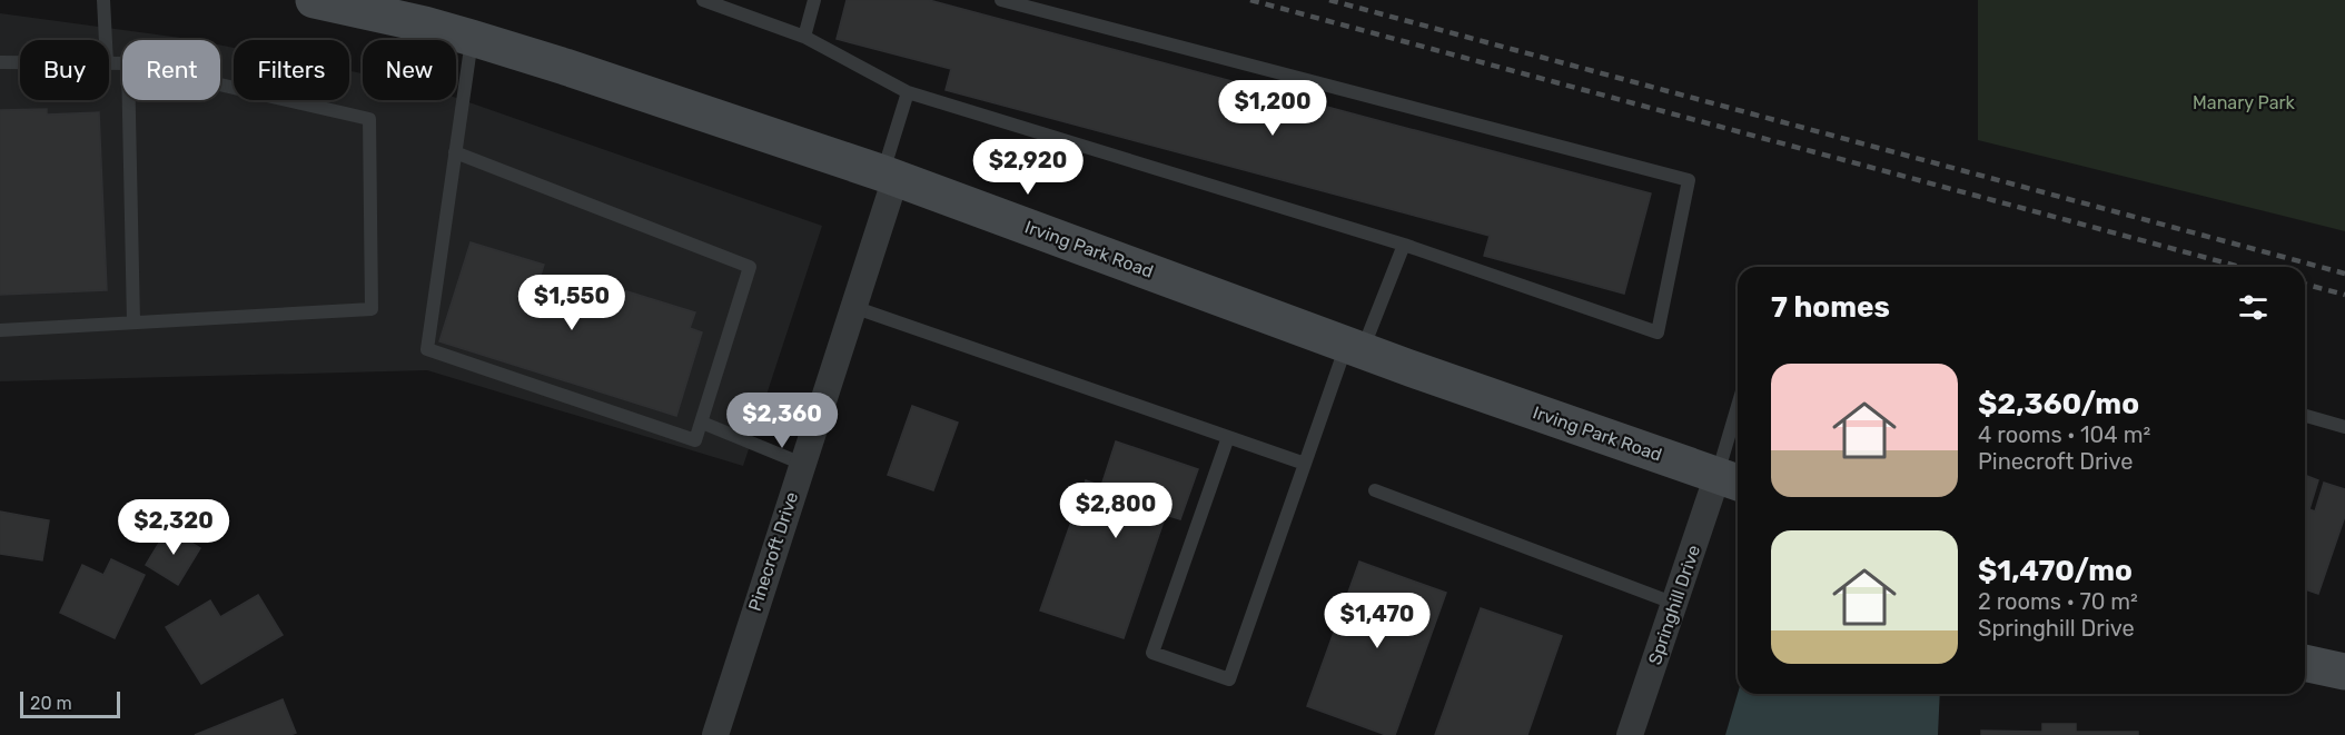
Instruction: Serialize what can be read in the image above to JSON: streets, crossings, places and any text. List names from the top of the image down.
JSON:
{
  "streets": {
    "main road": ["Irving Park Road"],
    "street": ["Pinecroft Drive", "Springhill Drive"]
  },
  "crossings": [
    ["Irving Park Road", "Pinecroft Drive"],
    ["Irving Park Road", "Springhill Drive"]
  ],
  "parks": ["Manary Park"],
  "scale_bar": "20 m",
  "page": {
    "chip": [
      "Buy",
      "Rent",
      "Filters",
      "New"
    ],
    "price": [
      "$1,200",
      "$2,920",
      "$1,550",
      "$2,360",
      "$2,800",
      "$2,320",
      "$1,470"
    ],
    "heading": "7 homes",
    "list": [
      {
        "name": "$2,360/mo",
        "note": "4 rooms · 104 m² · Pinecroft Drive"
      },
      {
        "name": "$1,470/mo",
        "note": "2 rooms · 70 m² · Springhill Drive"
      }
    ],
    "scale": "20 m"
  }
}
